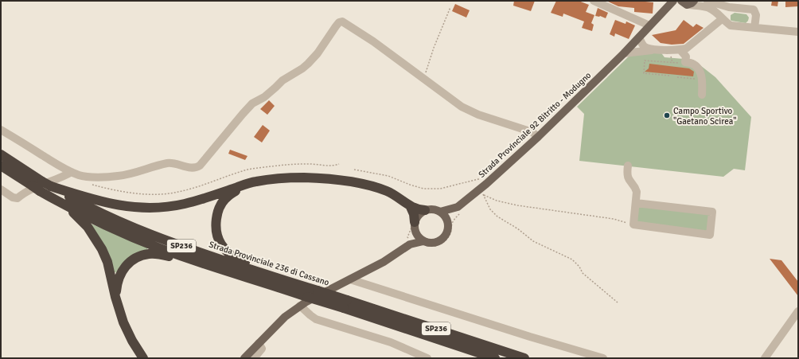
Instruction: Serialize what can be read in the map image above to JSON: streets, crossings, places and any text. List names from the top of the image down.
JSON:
{
  "streets": {
    "highway": ["SP236", "Strada Provinciale 236 di Cassano"],
    "main road": ["Strada Provinciale 92 Bitritto - Modugno"]
  },
  "places": ["Campo Sportivo \"Gaetano Scirea\""]
}
